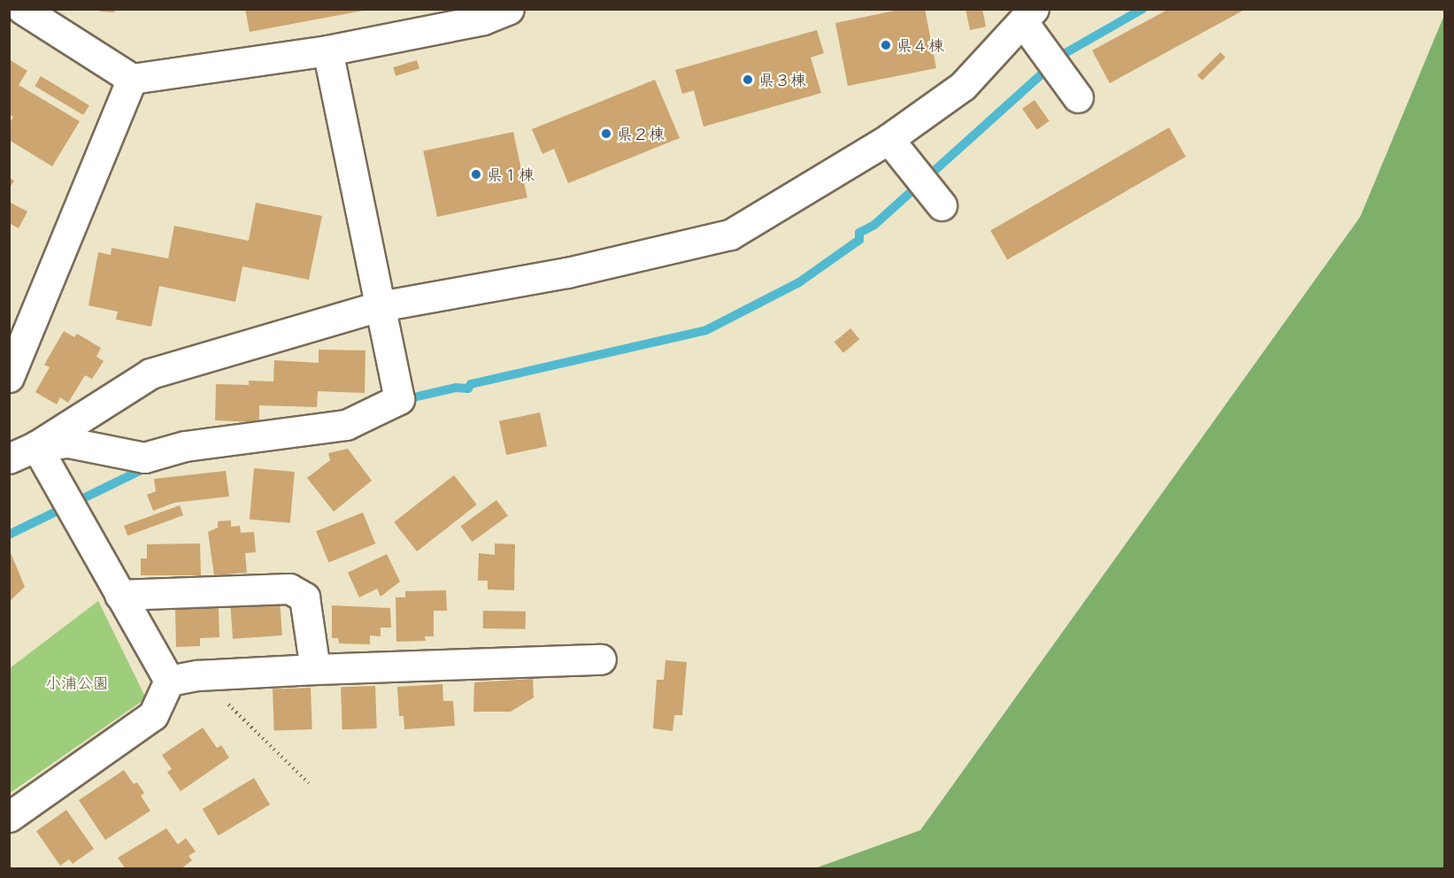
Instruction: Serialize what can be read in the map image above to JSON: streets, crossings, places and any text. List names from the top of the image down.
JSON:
{
  "parks": ["小浦公園"],
  "places": [
    "県４棟",
    "県３棟",
    "県２棟",
    "県１棟"
  ]
}
